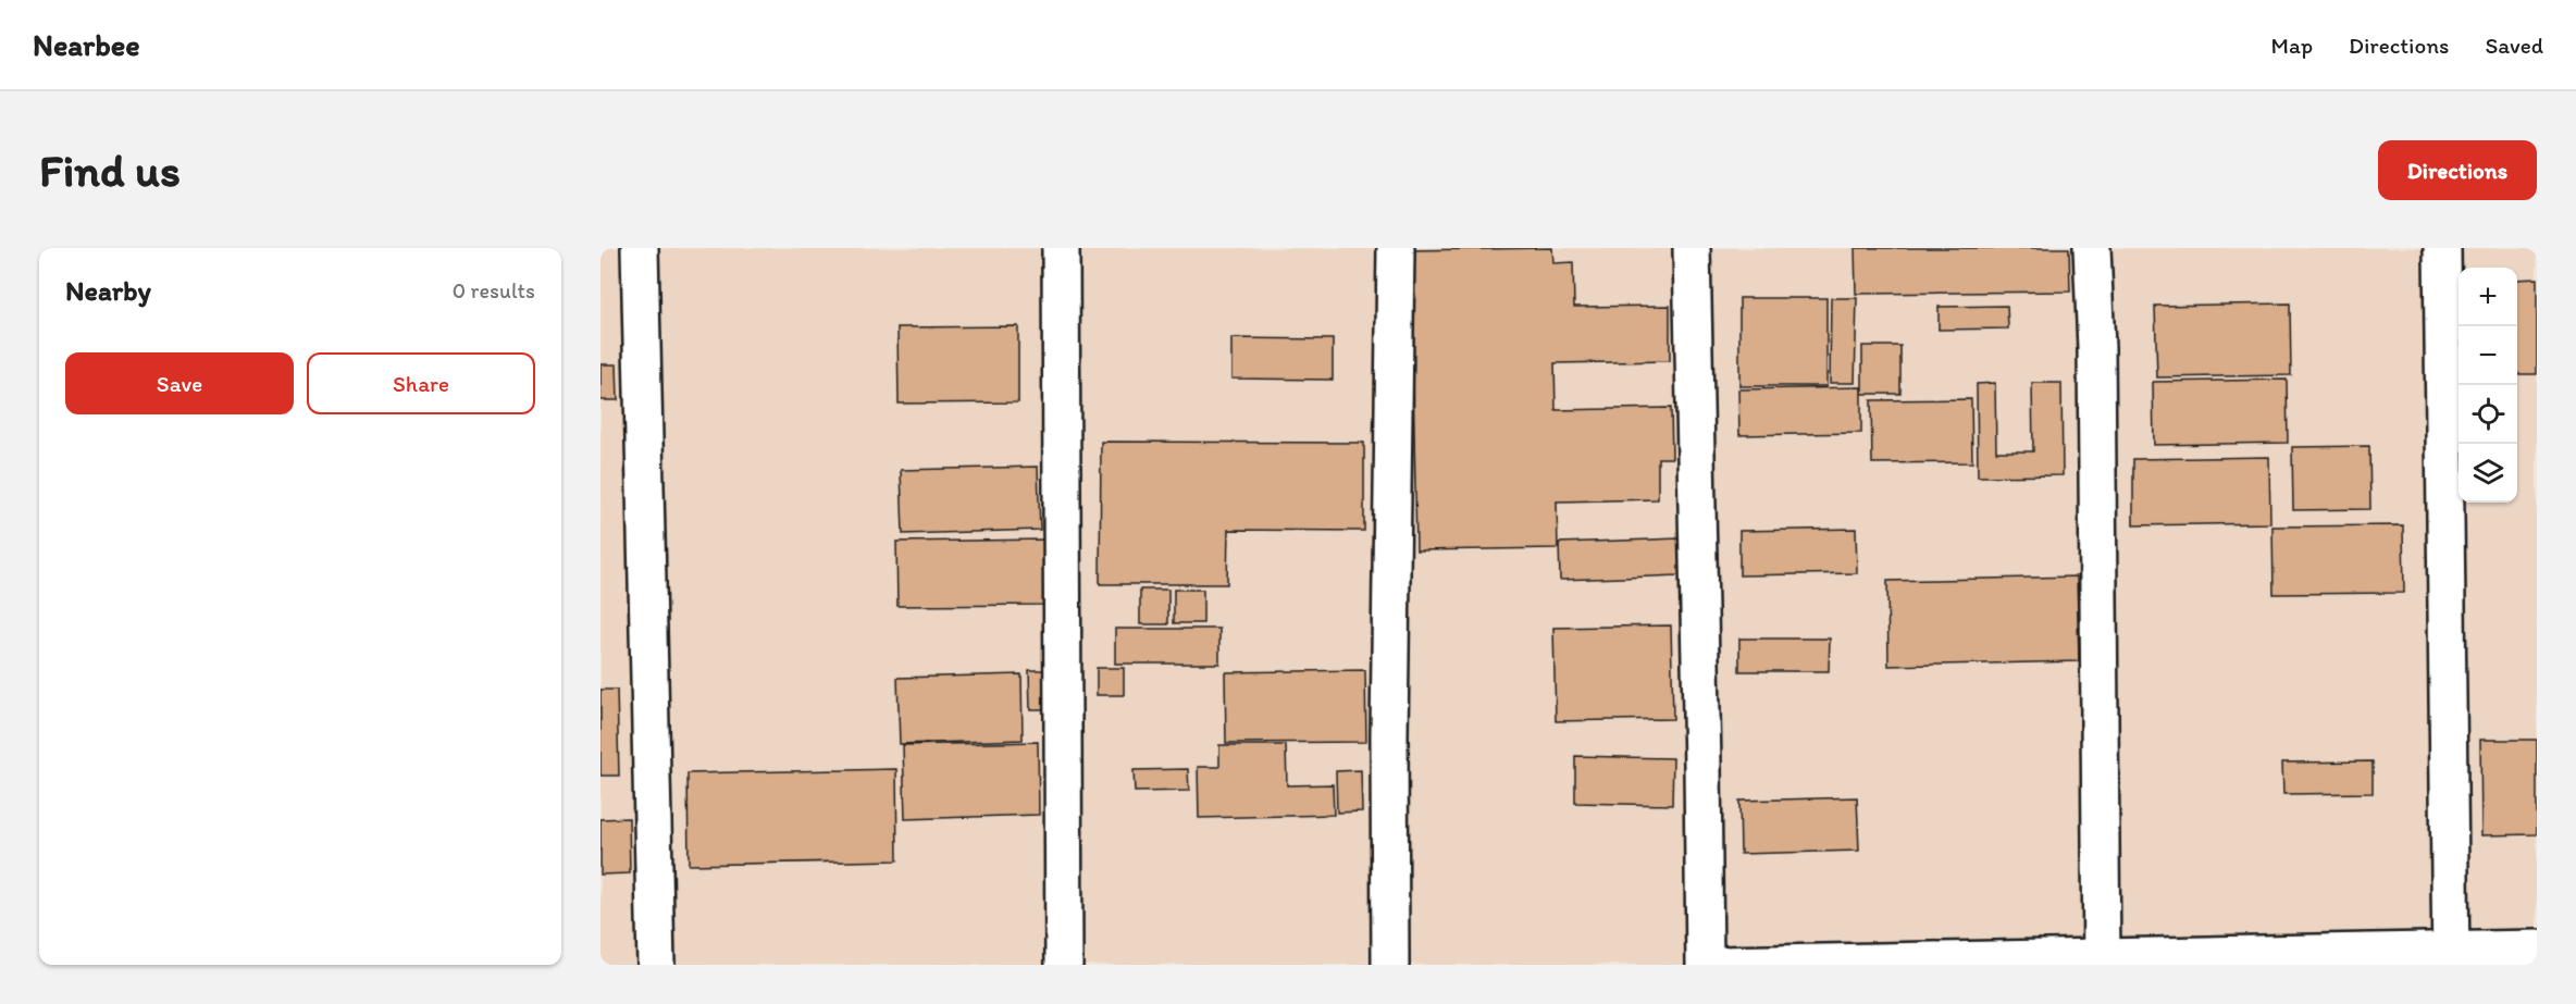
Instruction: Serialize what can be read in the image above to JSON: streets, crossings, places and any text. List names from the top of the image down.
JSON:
{
  "page": {
    "header": "Nearbee",
    "nav": ["Map", "Directions", "Saved"],
    "buttons": [
      "Directions",
      ["Save", "Share"]
    ],
    "title": "Find us",
    "heading": ["Nearby", "0 results"],
    "map_buttons": ["+", "−"]
  }
}
